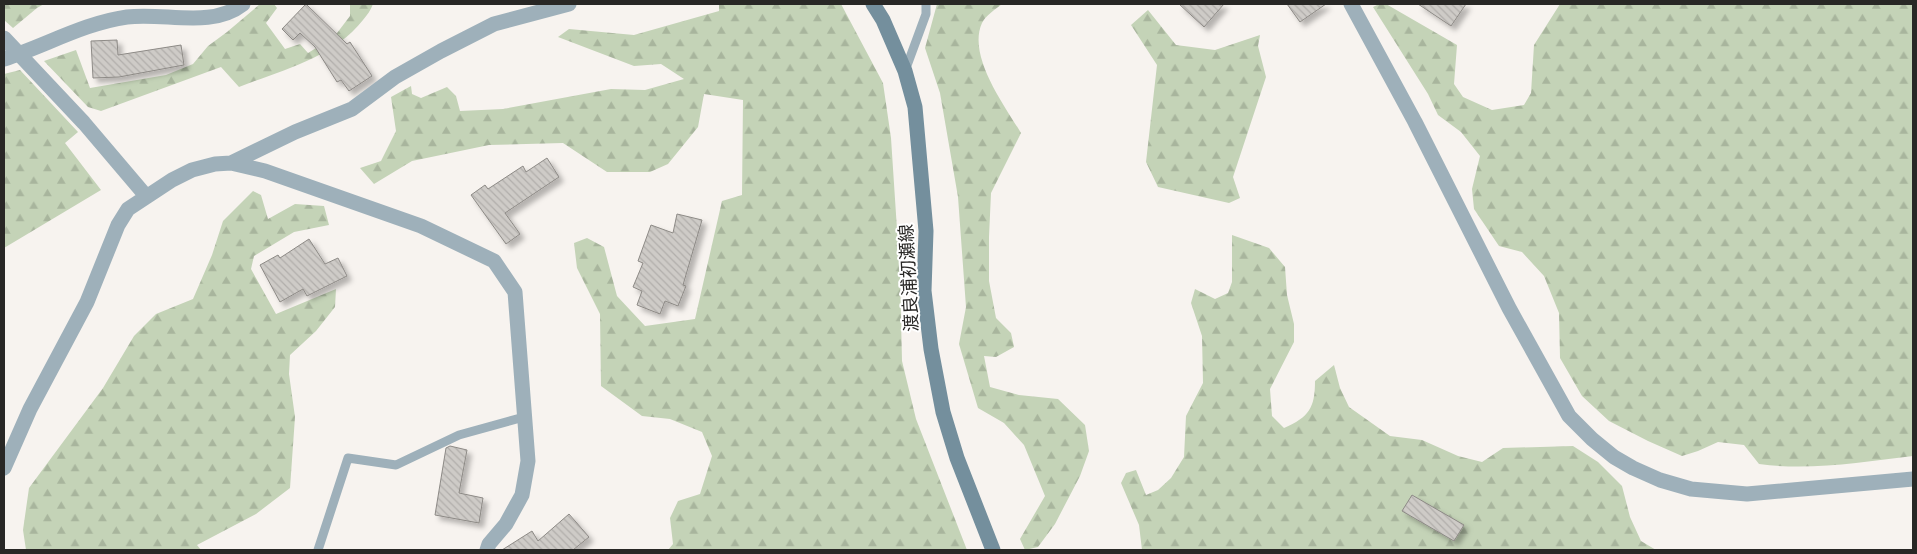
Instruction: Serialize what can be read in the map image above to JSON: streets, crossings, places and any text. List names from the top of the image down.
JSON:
{
  "streets": {
    "main road": ["渡良浦初瀬線"]
  }
}
